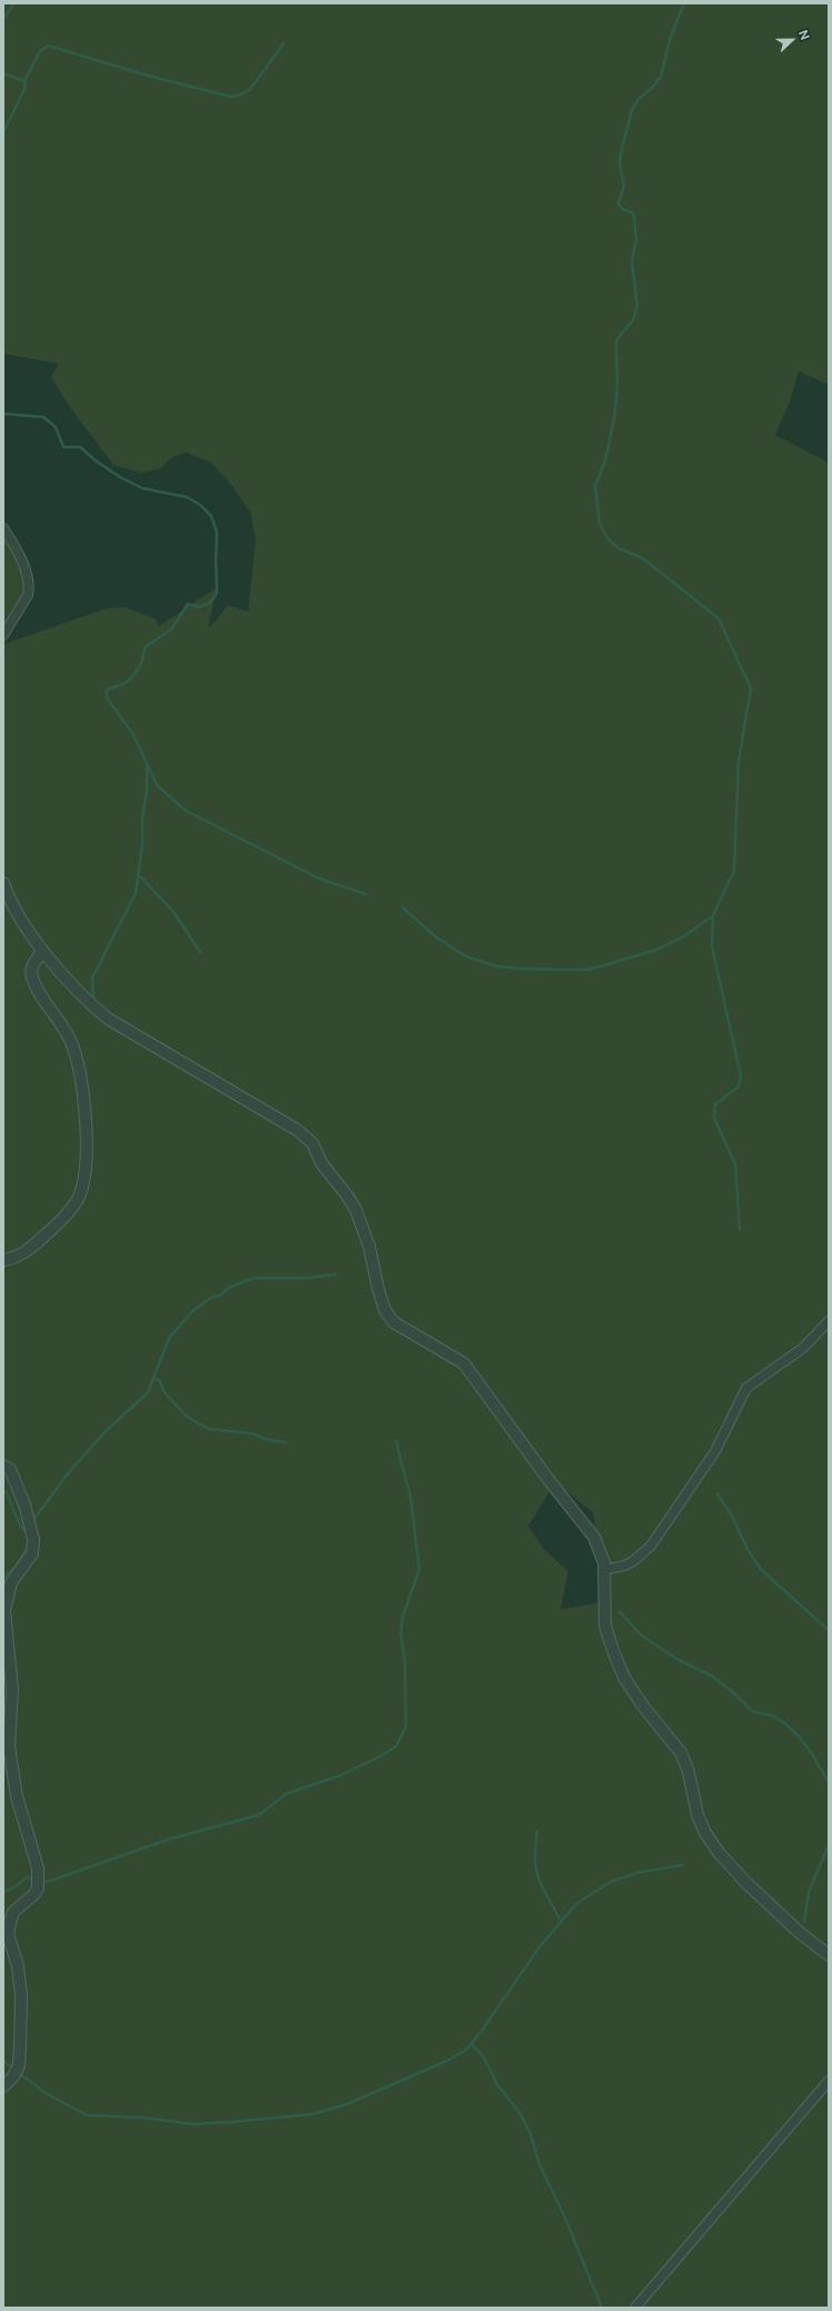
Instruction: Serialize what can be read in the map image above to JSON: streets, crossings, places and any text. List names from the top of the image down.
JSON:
{
  "north": "right"
}
